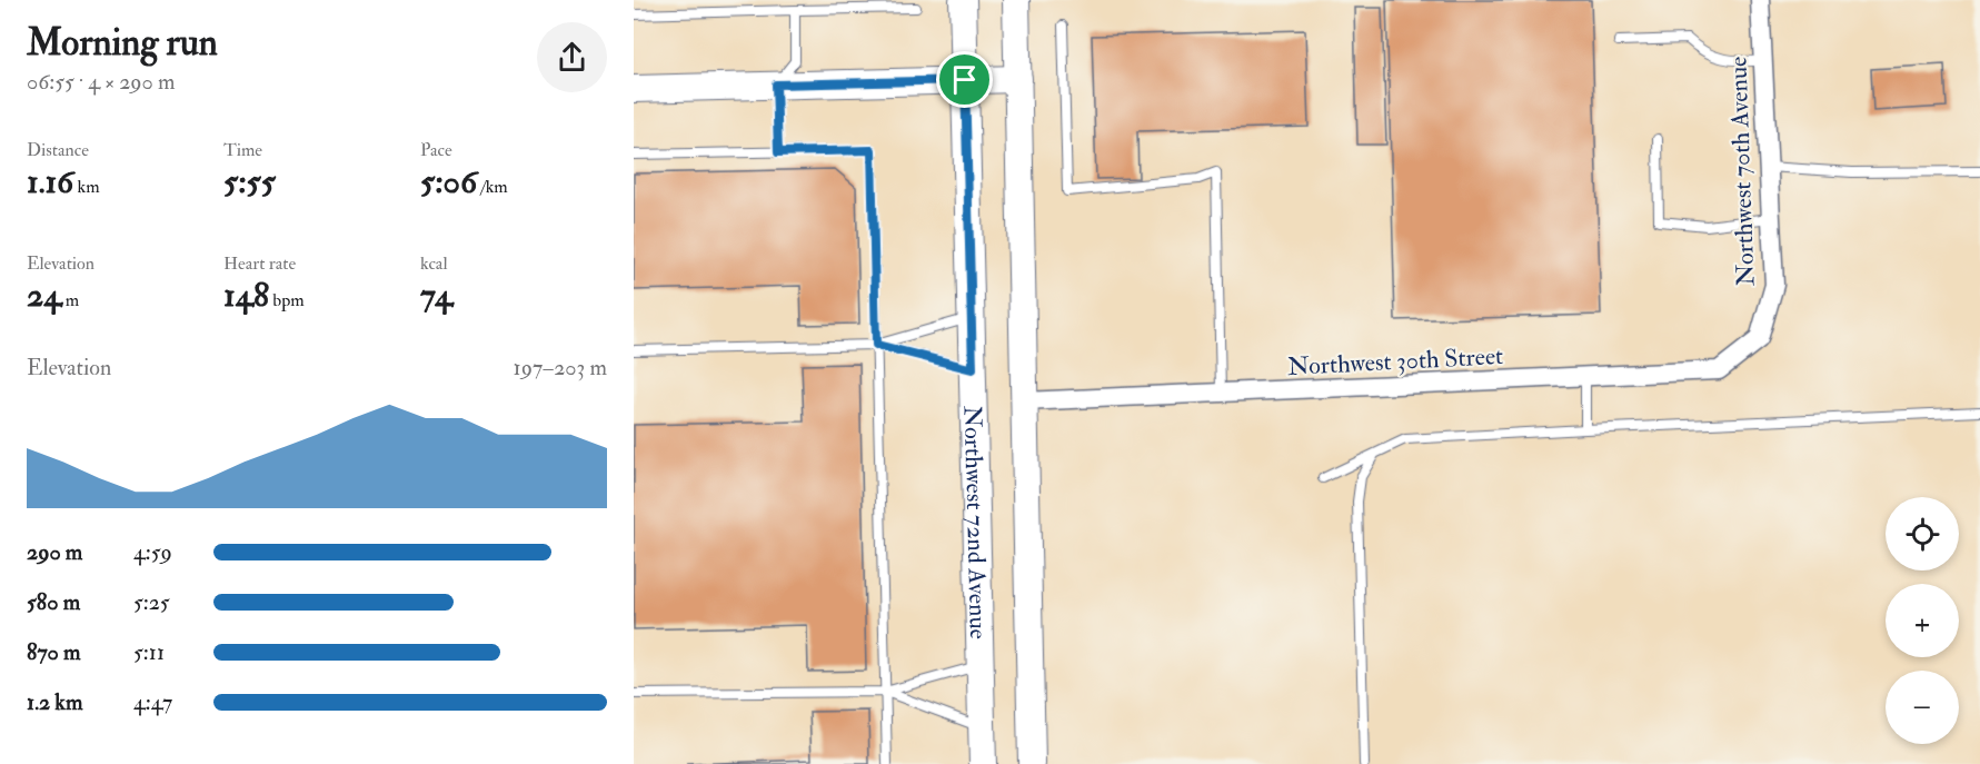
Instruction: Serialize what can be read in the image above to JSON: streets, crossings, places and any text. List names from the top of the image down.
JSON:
{
  "streets": {
    "main road": ["Northwest 72nd Avenue"],
    "street": ["Northwest 70th Avenue", "Northwest 30th Street"]
  },
  "crossings": [
    ["Northwest 70th Avenue", "Northwest 30th Street"],
    ["Northwest 30th Street", "Northwest 72nd Avenue"]
  ],
  "page": {
    "heading": ["Morning run", "06:55 · 4 × 290 m"],
    "stats": [
      ["Distance", "1.16 km"],
      ["Time", "5:55"],
      ["Pace", "5:06 /km"],
      ["Elevation", "24 m"],
      ["Heart rate", "148 bpm"],
      ["kcal", "74"]
    ],
    "chart": ["Elevation", "197–203 m"],
    "map_buttons": ["+", "−"],
    "list": [
      {
        "name": "290 m",
        "note": "4:59"
      },
      {
        "name": "580 m",
        "note": "5:25"
      },
      {
        "name": "870 m",
        "note": "5:11"
      },
      {
        "name": "1.2 km",
        "note": "4:47"
      }
    ]
  }
}
